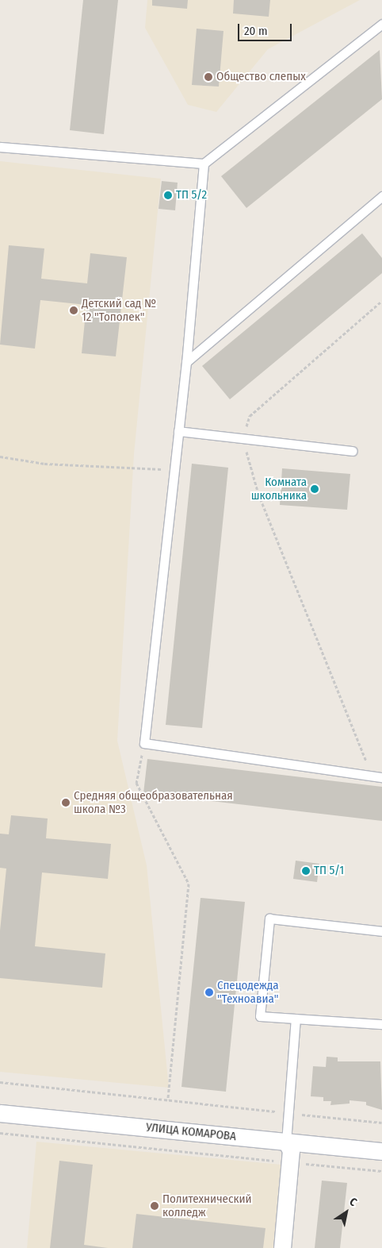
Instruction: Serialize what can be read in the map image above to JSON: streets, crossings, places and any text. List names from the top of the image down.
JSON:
{
  "streets": {
    "street": ["УЛИЦА КОМАРОВА"]
  },
  "places": [
    "Общество слепых",
    "ТП 5/2",
    "Детский сад № 12 \"Тополек\"",
    "Комната школьника",
    "Средняя общеобразовательная школа №3",
    "ТП 5/1",
    "Спецодежда \"Техноавиа\"",
    "Политехнический колледж"
  ],
  "scale_bar": "20 m",
  "north": "top right"
}
